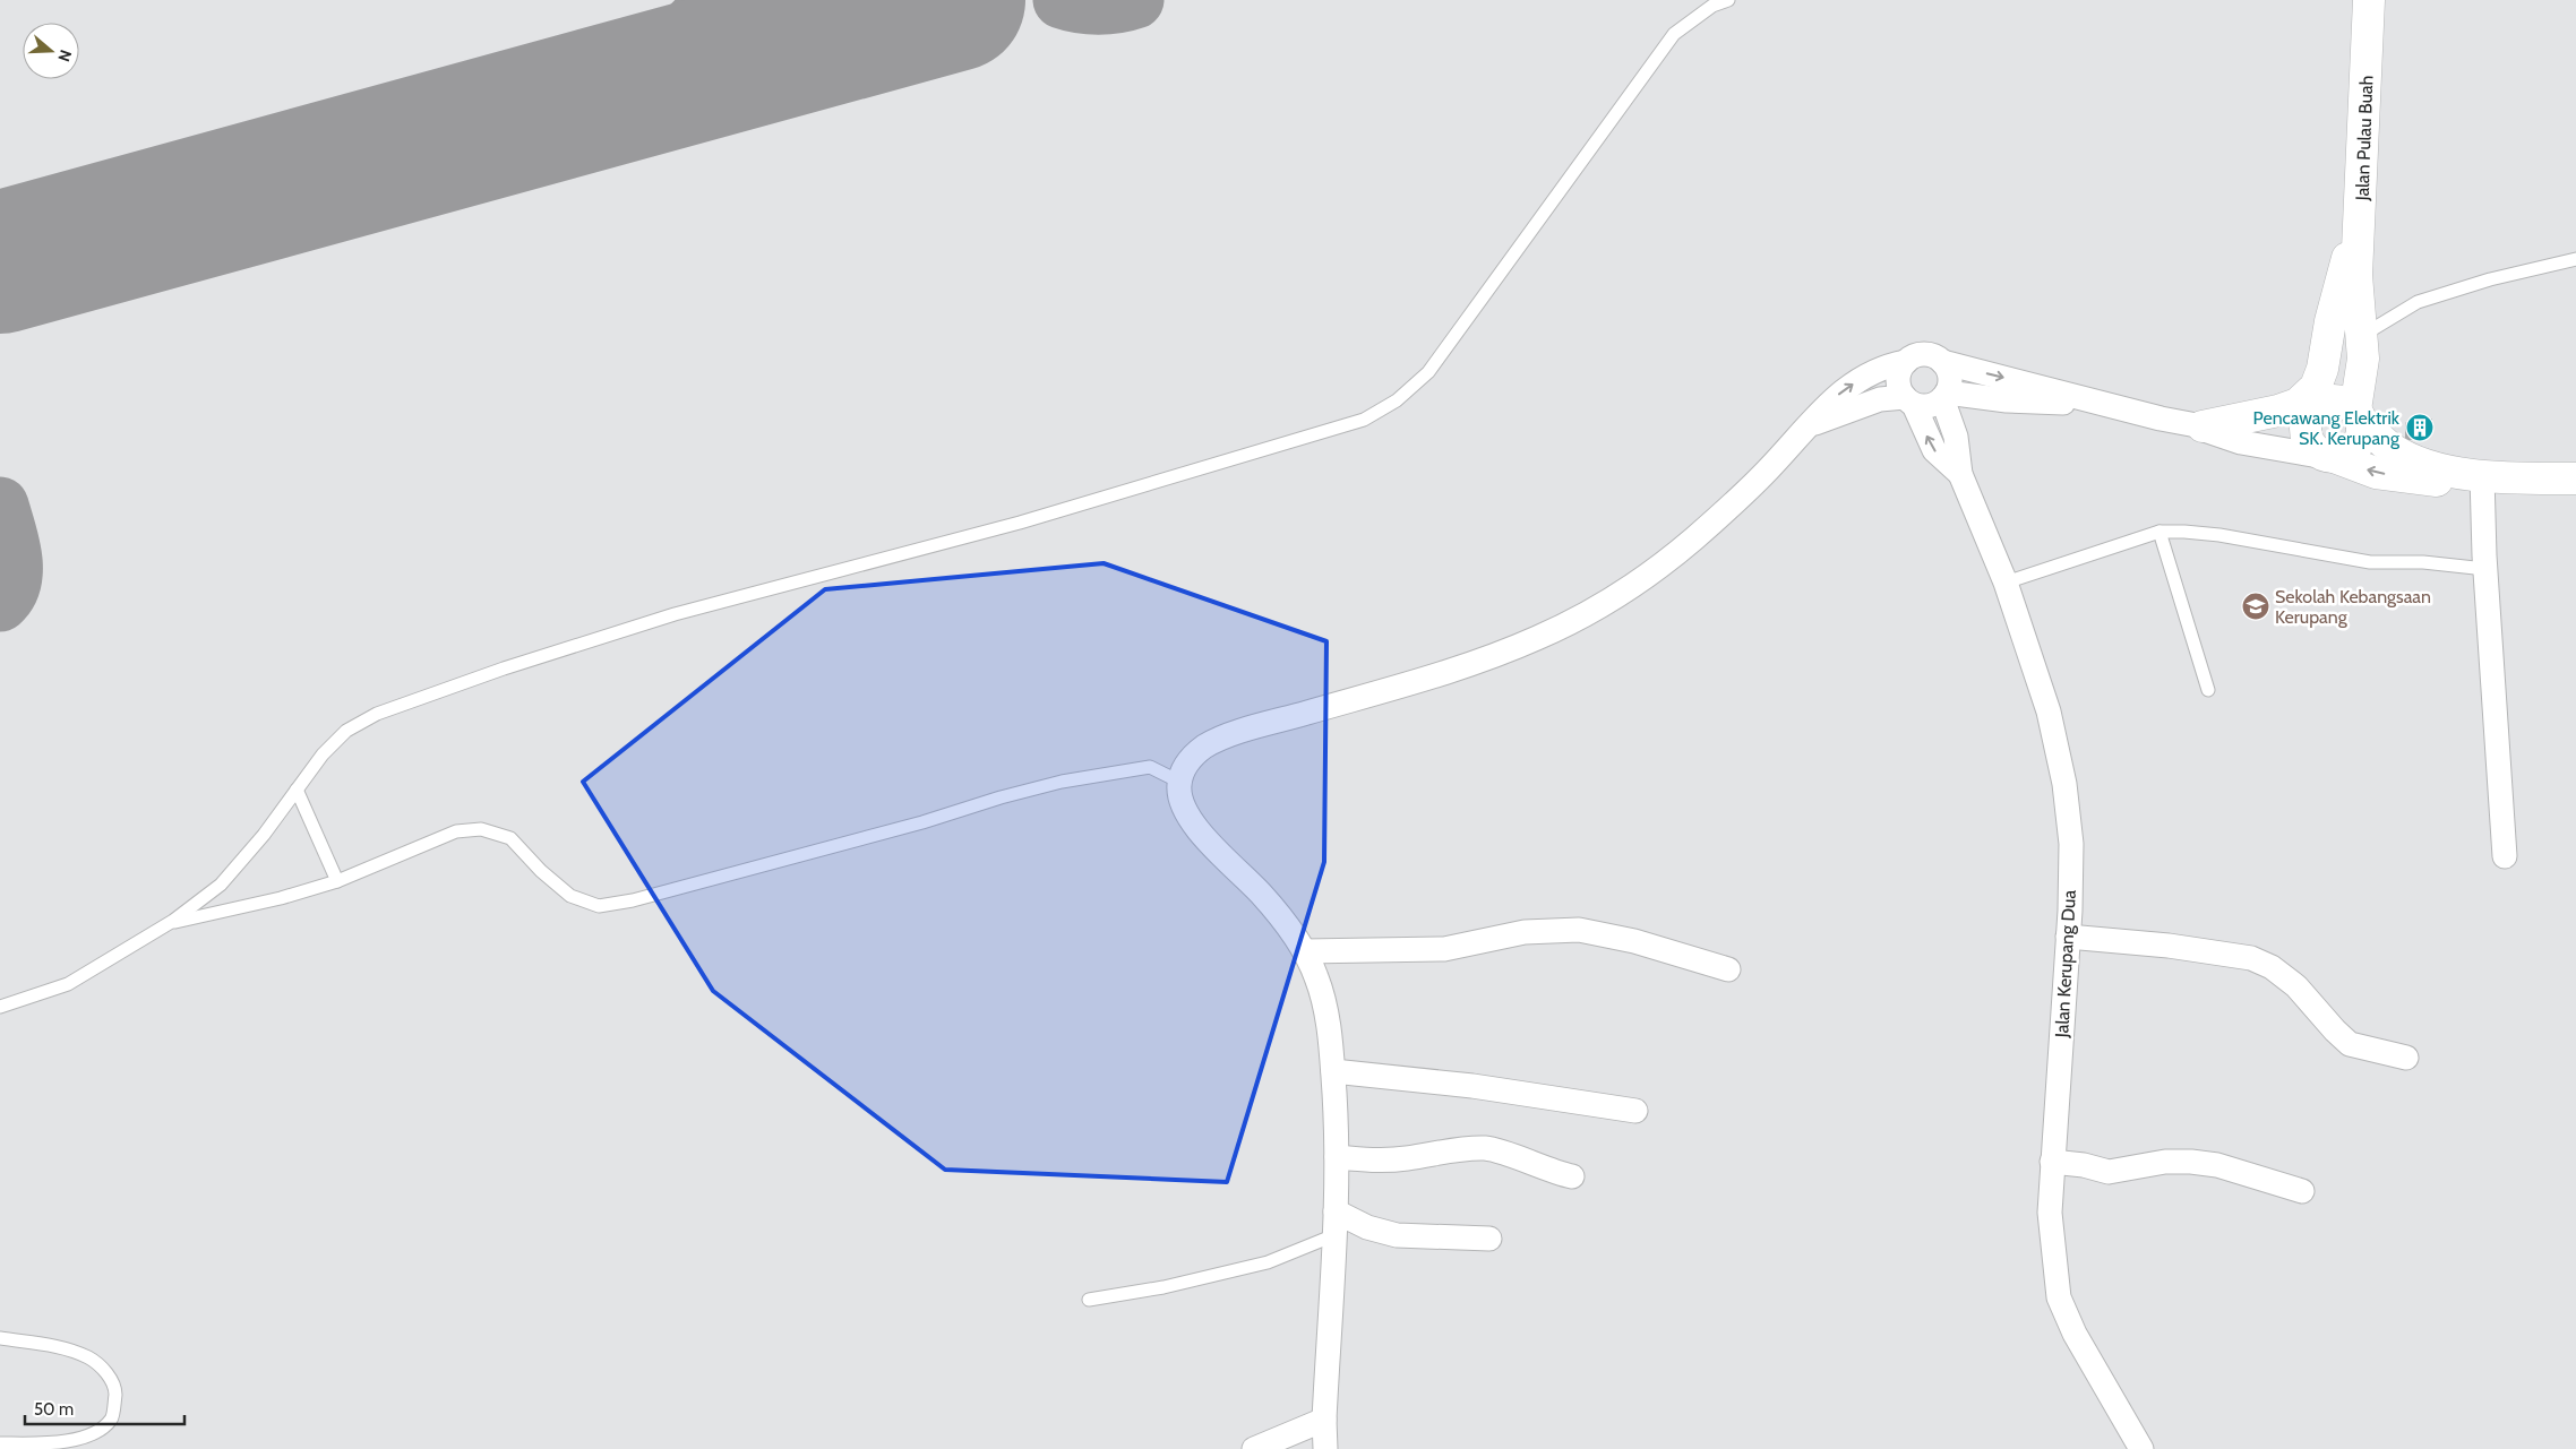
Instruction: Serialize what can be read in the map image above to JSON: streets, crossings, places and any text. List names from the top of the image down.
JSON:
{
  "streets": {
    "main road": ["Jalan Pulau Buah"],
    "street": ["Jalan Kerupang Dua"]
  },
  "places": {
    "building": ["Pencawang Elektrik SK. Kerupang"],
    "school or university": ["Sekolah Kebangsaan Kerupang"]
  },
  "scale_bar": "50 m",
  "north": "right"
}
